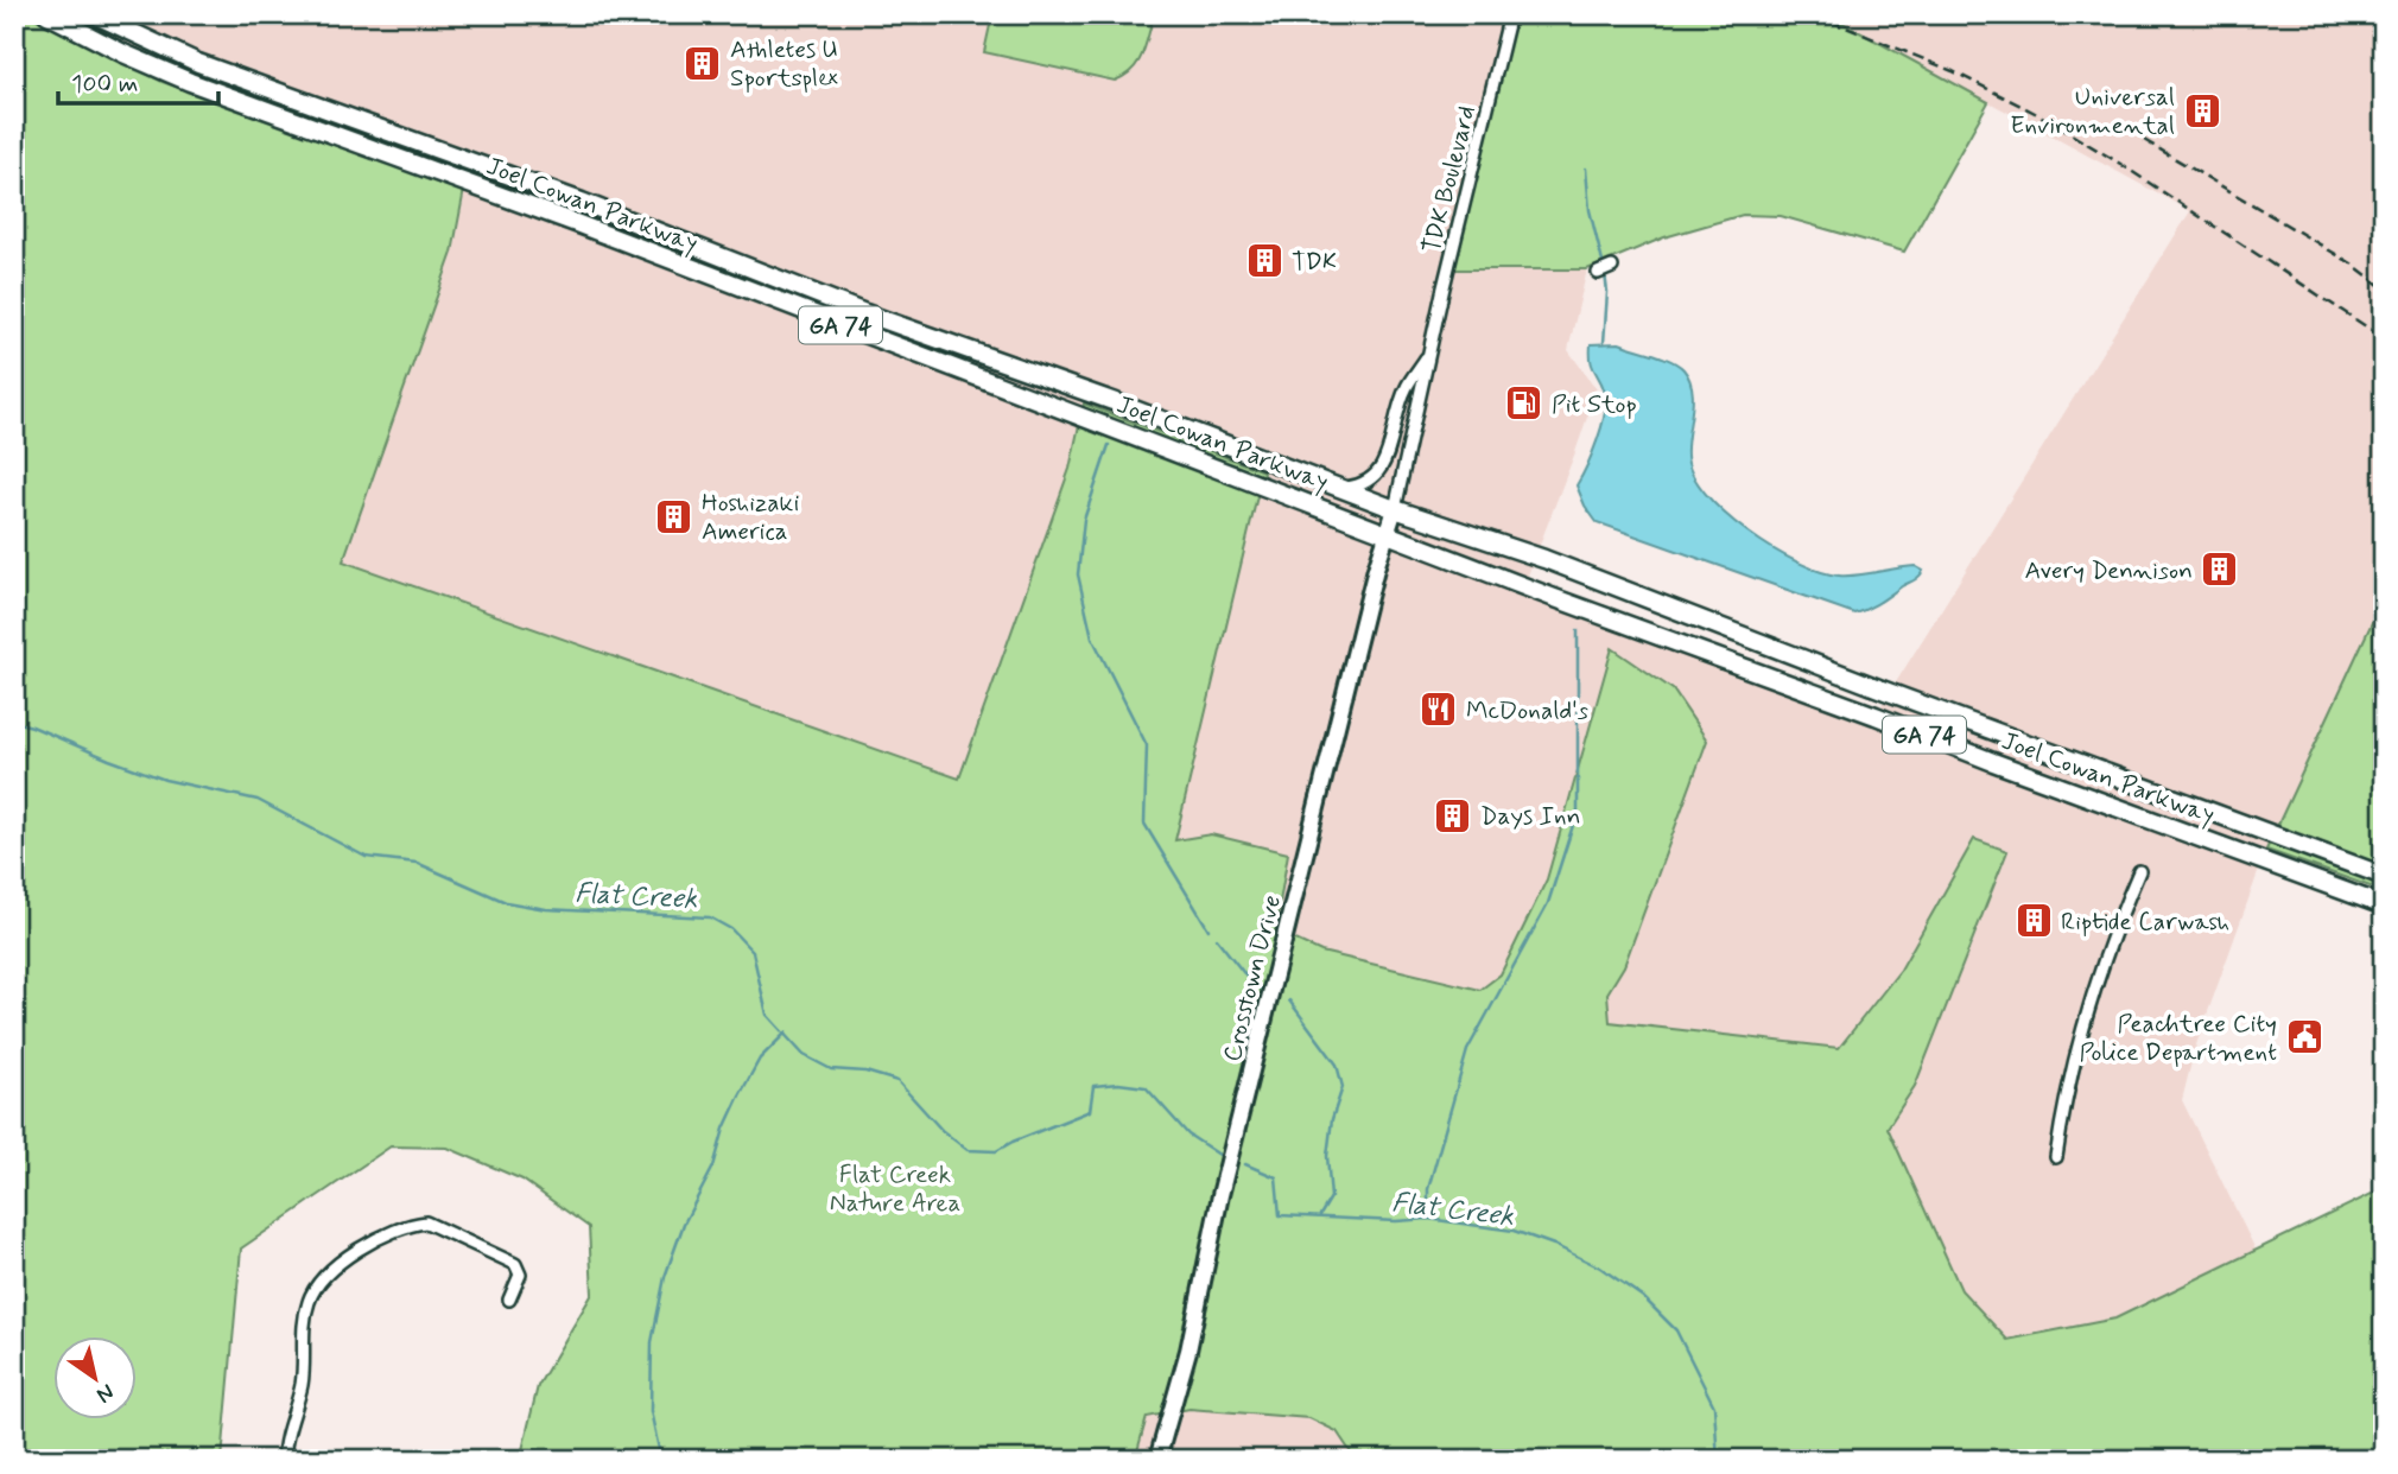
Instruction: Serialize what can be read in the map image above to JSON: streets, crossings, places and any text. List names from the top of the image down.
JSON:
{
  "streets": {
    "main road": ["Joel Cowan Parkway", "GA 74"],
    "street": ["TDK Boulevard", "Crosstown Drive"]
  },
  "crossings": [
    ["TDK Boulevard", "Joel Cowan Parkway"],
    ["TDK Boulevard", "Crosstown Drive"],
    ["Joel Cowan Parkway", "Crosstown Drive"]
  ],
  "water": ["Flat Creek"],
  "parks": ["Flat Creek Nature Area"],
  "places": {
    "building": [
      "Athletes U Sportsplex",
      "Universal Environmental",
      "TDK",
      "Hoshizaki America",
      "Avery Dennison",
      "Days Inn",
      "Riptide Carwash"
    ],
    "fuel station": ["Pit Stop"],
    "restaurant": ["McDonald's"],
    "public building": ["Peachtree City Police Department"]
  },
  "scale_bar": "100 m",
  "north": "bottom right"
}
